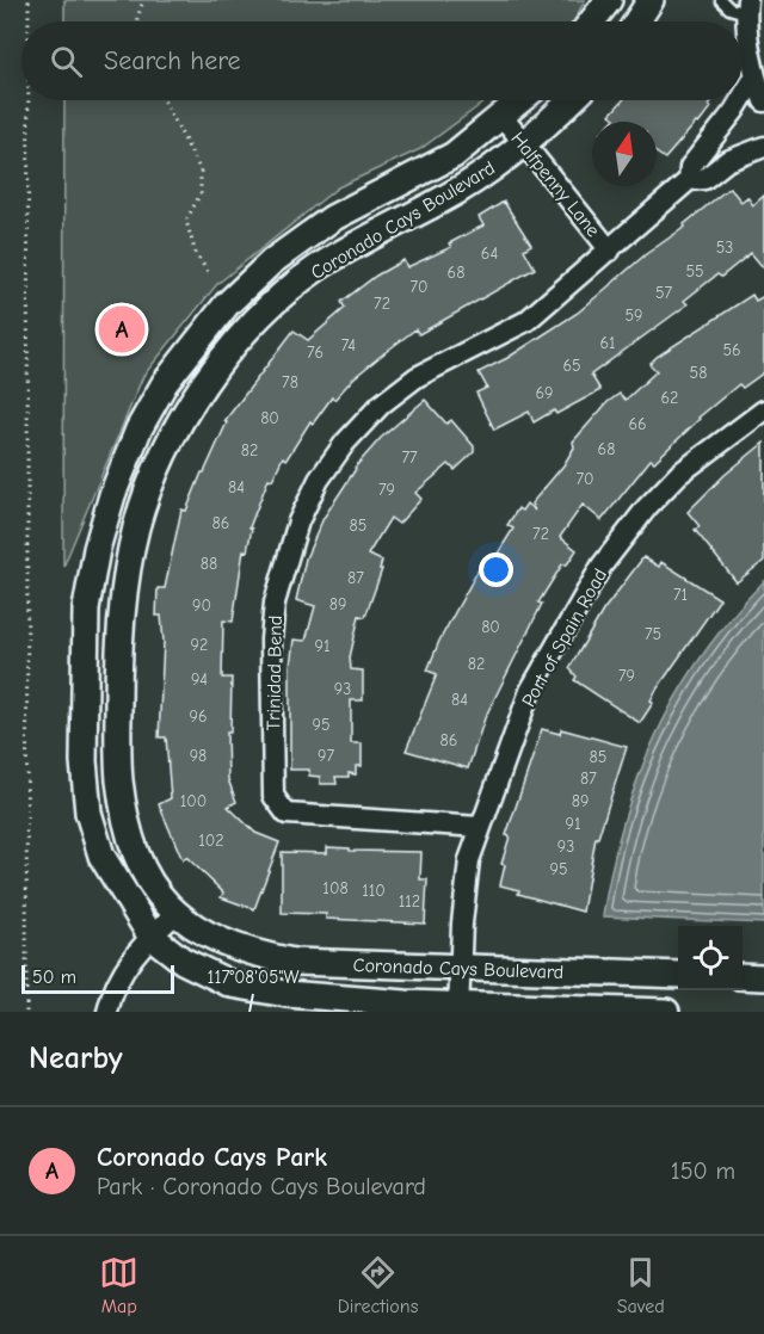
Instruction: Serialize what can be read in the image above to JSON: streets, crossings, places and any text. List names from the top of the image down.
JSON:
{
  "streets": {
    "street": [
      "Halfpenny Lane",
      "Coronado Cays Boulevard",
      "Port of Spain Road",
      "Trinidad Bend"
    ]
  },
  "crossings": [
    ["Halfpenny Lane", "Coronado Cays Boulevard"],
    ["Halfpenny Lane", "Trinidad Bend"],
    ["Coronado Cays Boulevard", "Port of Spain Road"],
    ["Port of Spain Road", "Trinidad Bend"]
  ],
  "house_numbers": [
    "53",
    "64",
    "55",
    "68",
    "70",
    "57",
    "72",
    "59",
    "61",
    "74",
    "56",
    "76",
    "65",
    "58",
    "78",
    "69",
    "62",
    "80",
    "66",
    "68",
    "82",
    "77",
    "70",
    "84",
    "79",
    "86",
    "85",
    "72",
    "88",
    "87",
    "71",
    "89",
    "90",
    "80",
    "75",
    "92",
    "91",
    "82",
    "79",
    "94",
    "93",
    "84",
    "96",
    "95",
    "86",
    "98",
    "97",
    "85",
    "87",
    "100",
    "89",
    "91",
    "102",
    "93",
    "95",
    "108",
    "110",
    "112"
  ],
  "scale_bar": "50 m",
  "north": "top",
  "page": {
    "search": "Search here",
    "pins": "A",
    "scale": "50 m",
    "heading": "Nearby",
    "list": [
      {
        "mark": "A",
        "name": "Coronado Cays Park",
        "note": "Park · Coronado Cays Boulevard",
        "value": "150 m"
      }
    ],
    "nav": ["Map", "Directions", "Saved"]
  },
  "coordinates": ["117°08'05\"W"]
}
